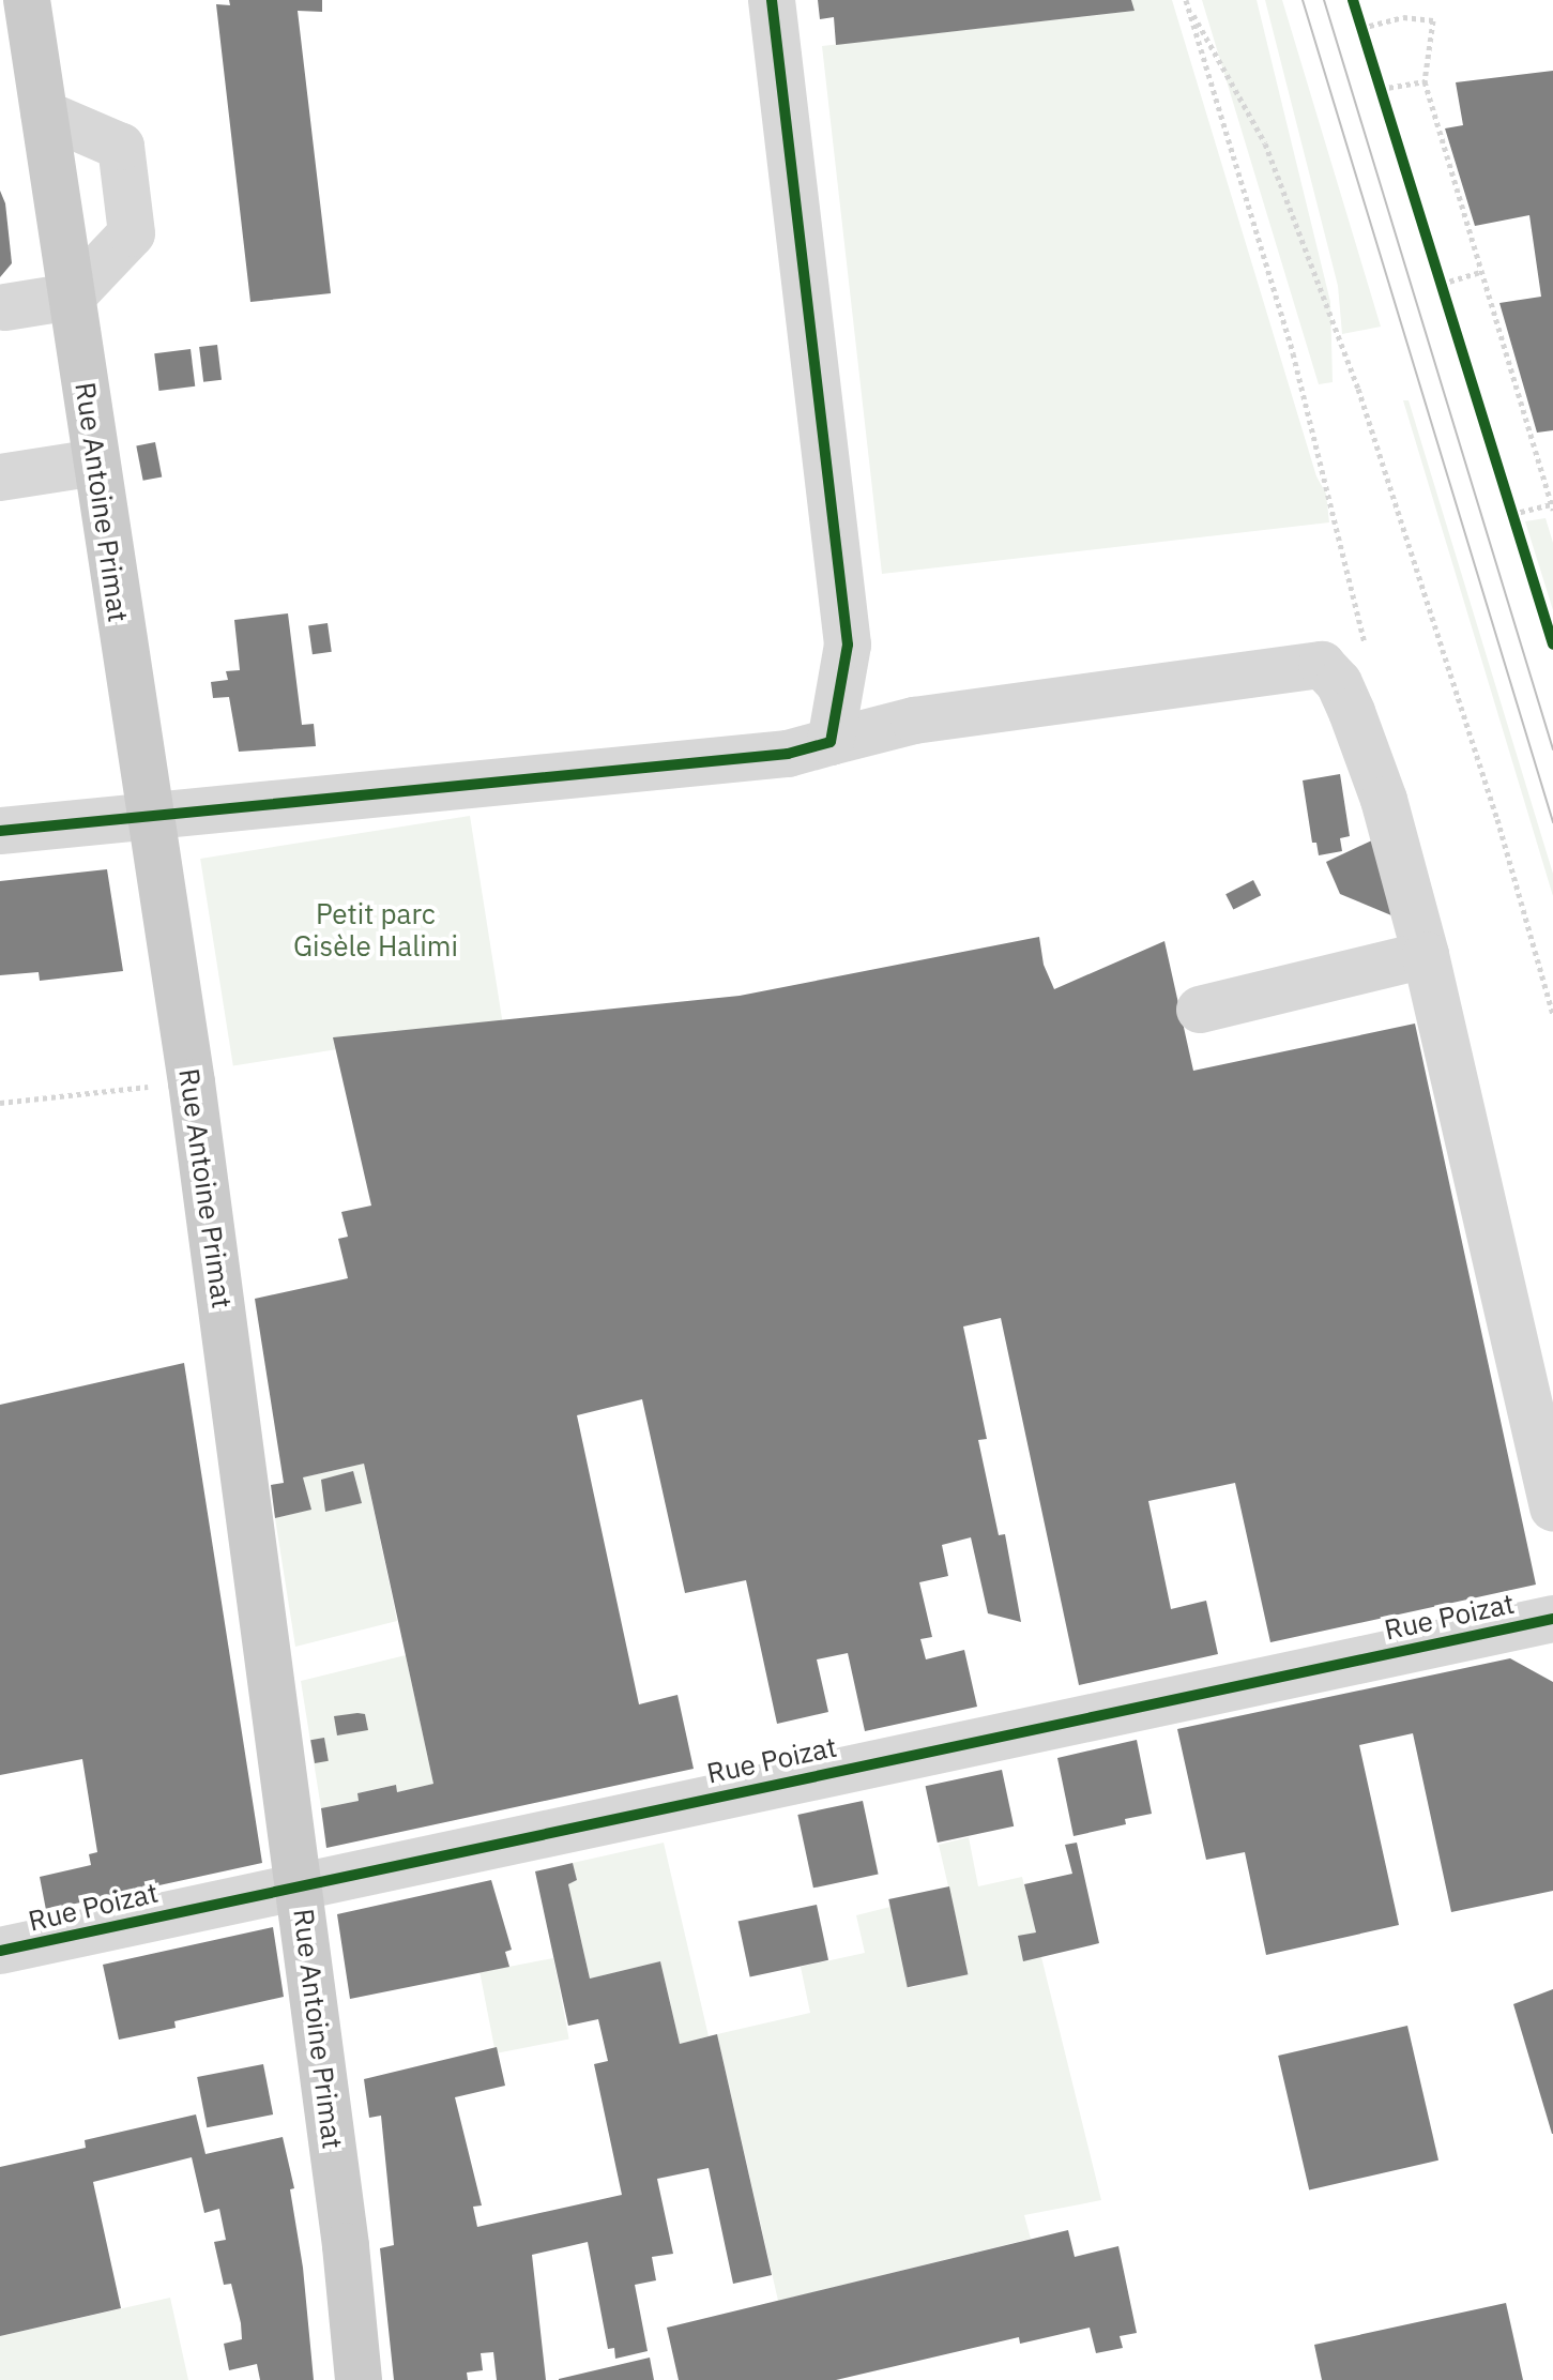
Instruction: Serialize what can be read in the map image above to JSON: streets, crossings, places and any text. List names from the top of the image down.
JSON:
{
  "streets": {
    "main road": ["Rue Antoine Primat"],
    "street": ["Rue Poizat"]
  },
  "crossings": [
    ["Rue Antoine Primat", "Rue Poizat"]
  ],
  "parks": ["Petit parc Gisèle Halimi"]
}
